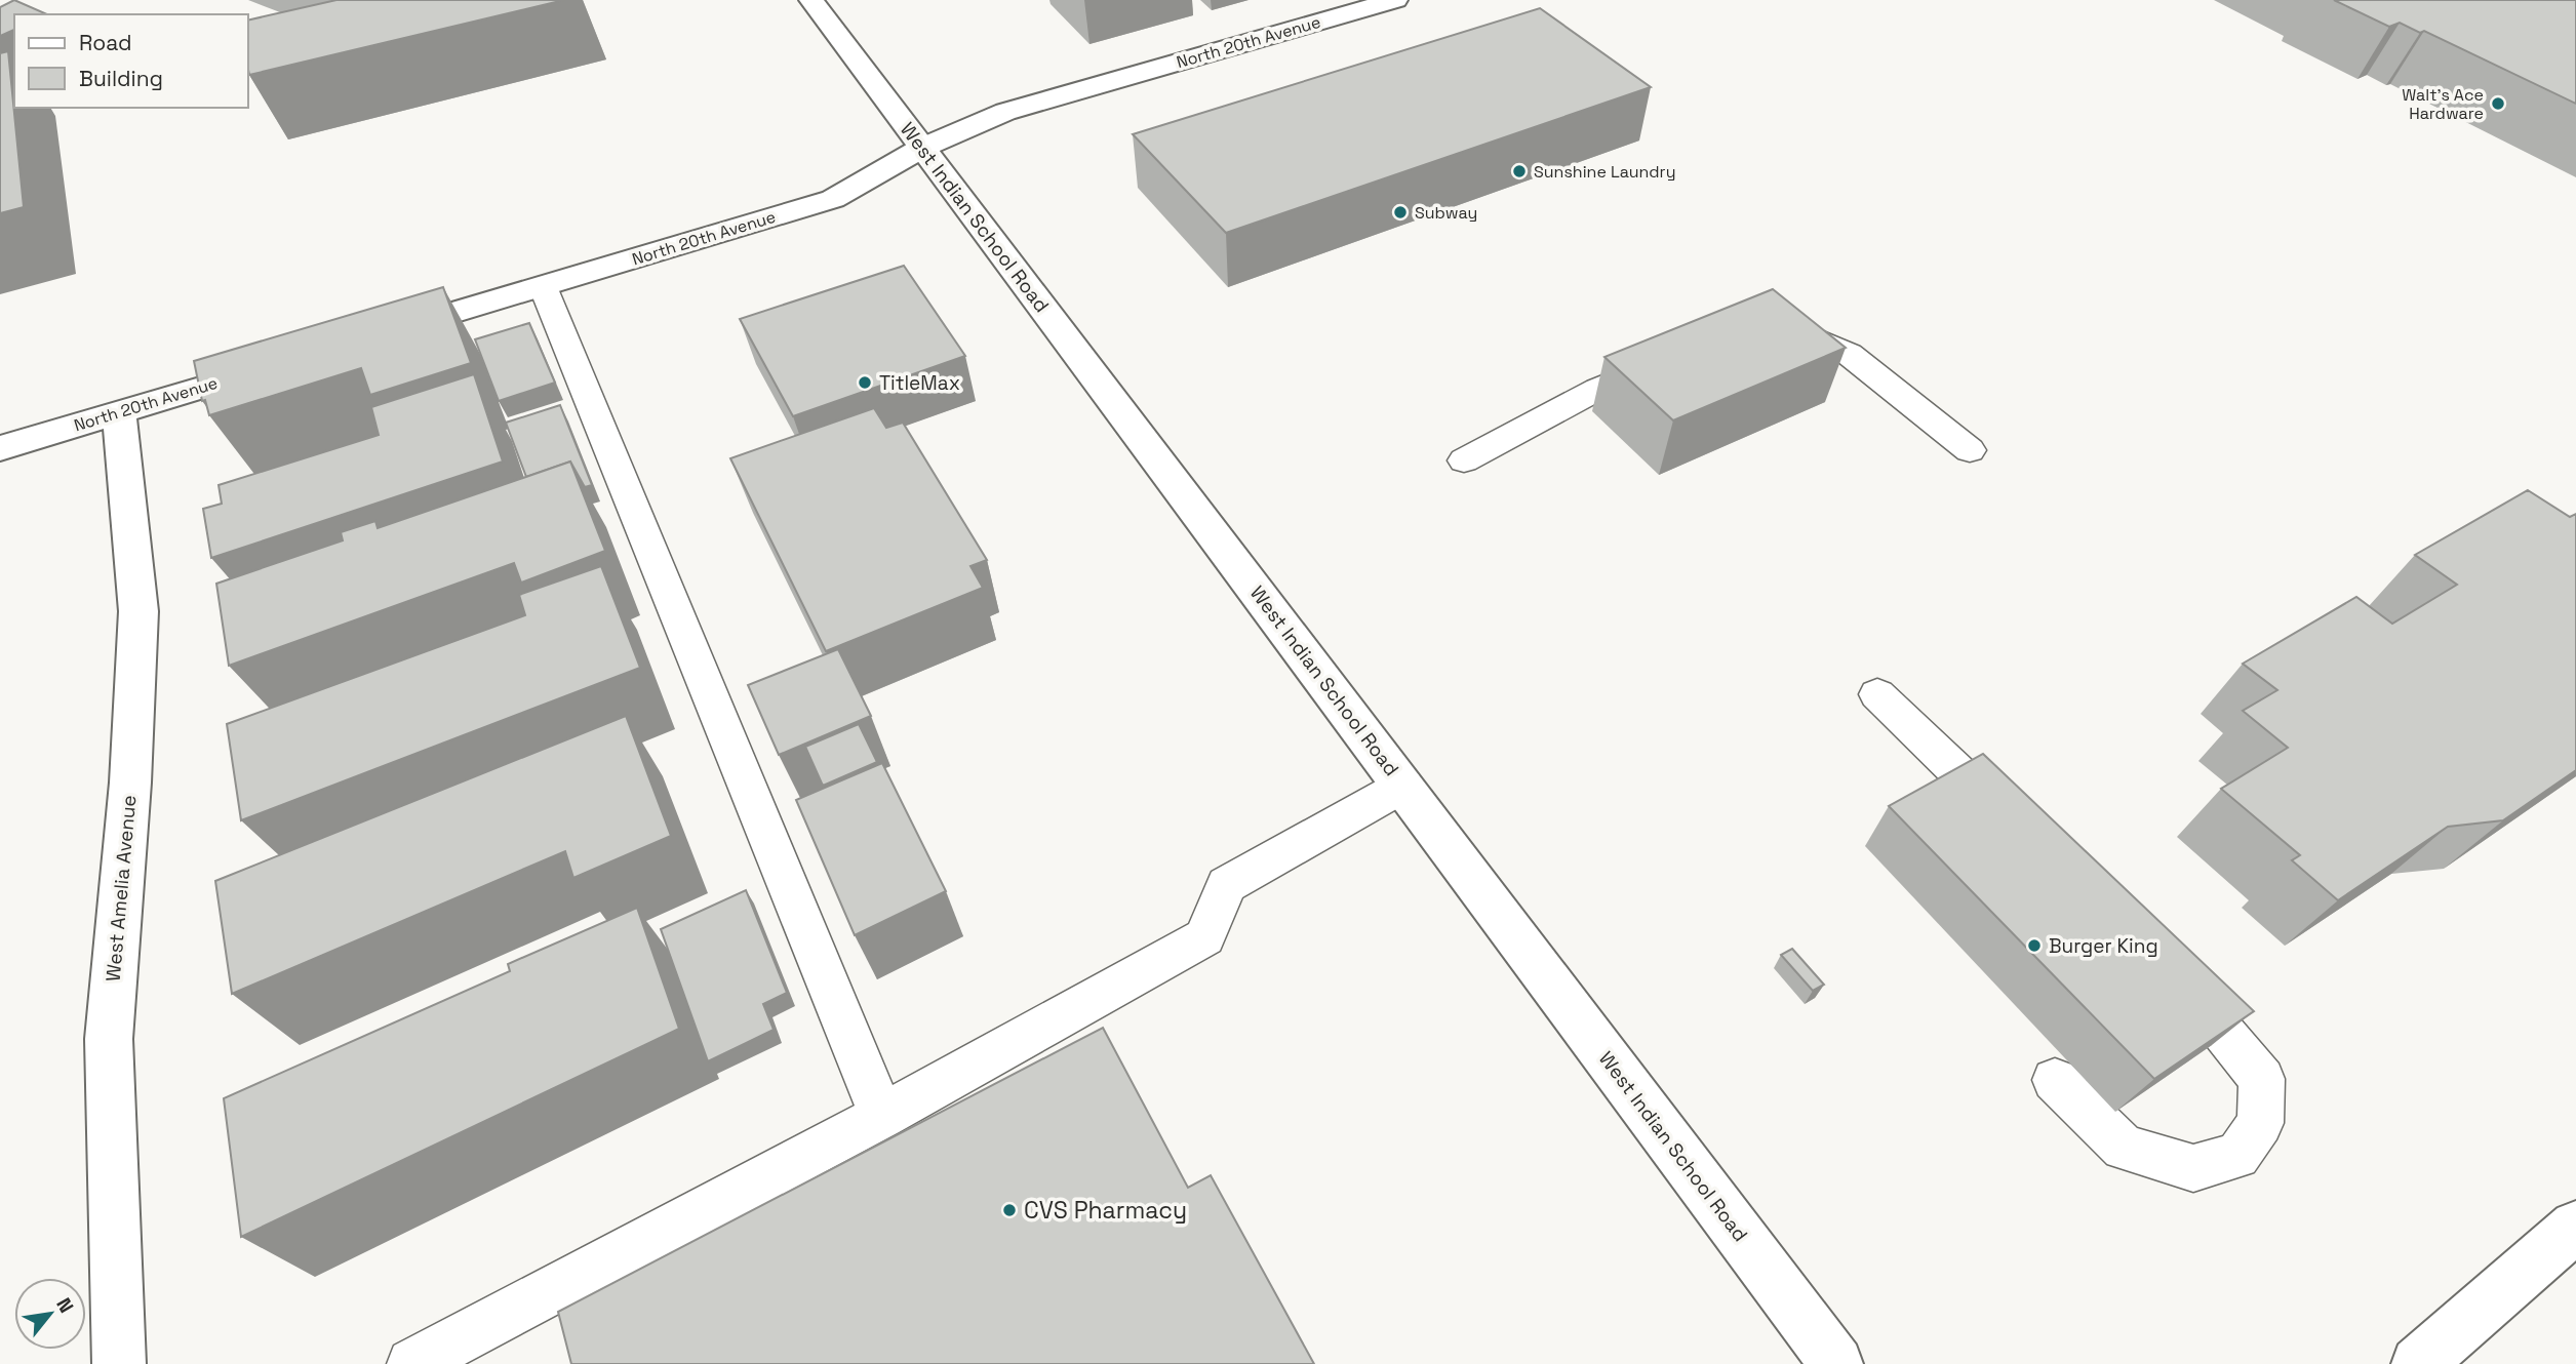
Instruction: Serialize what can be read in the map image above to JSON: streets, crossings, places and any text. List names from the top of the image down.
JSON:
{
  "streets": {
    "street": ["North 20th Avenue", "West Indian School Road", "West Amelia Avenue"]
  },
  "crossings": [
    ["North 20th Avenue", "West Indian School Road"],
    ["North 20th Avenue", "West Amelia Avenue"]
  ],
  "places": [
    "Walt's Ace Hardware",
    "Sunshine Laundry",
    "Subway",
    "TitleMax",
    "Burger King",
    "CVS Pharmacy"
  ],
  "legend": ["Road", "Building"],
  "north": "top right"
}
